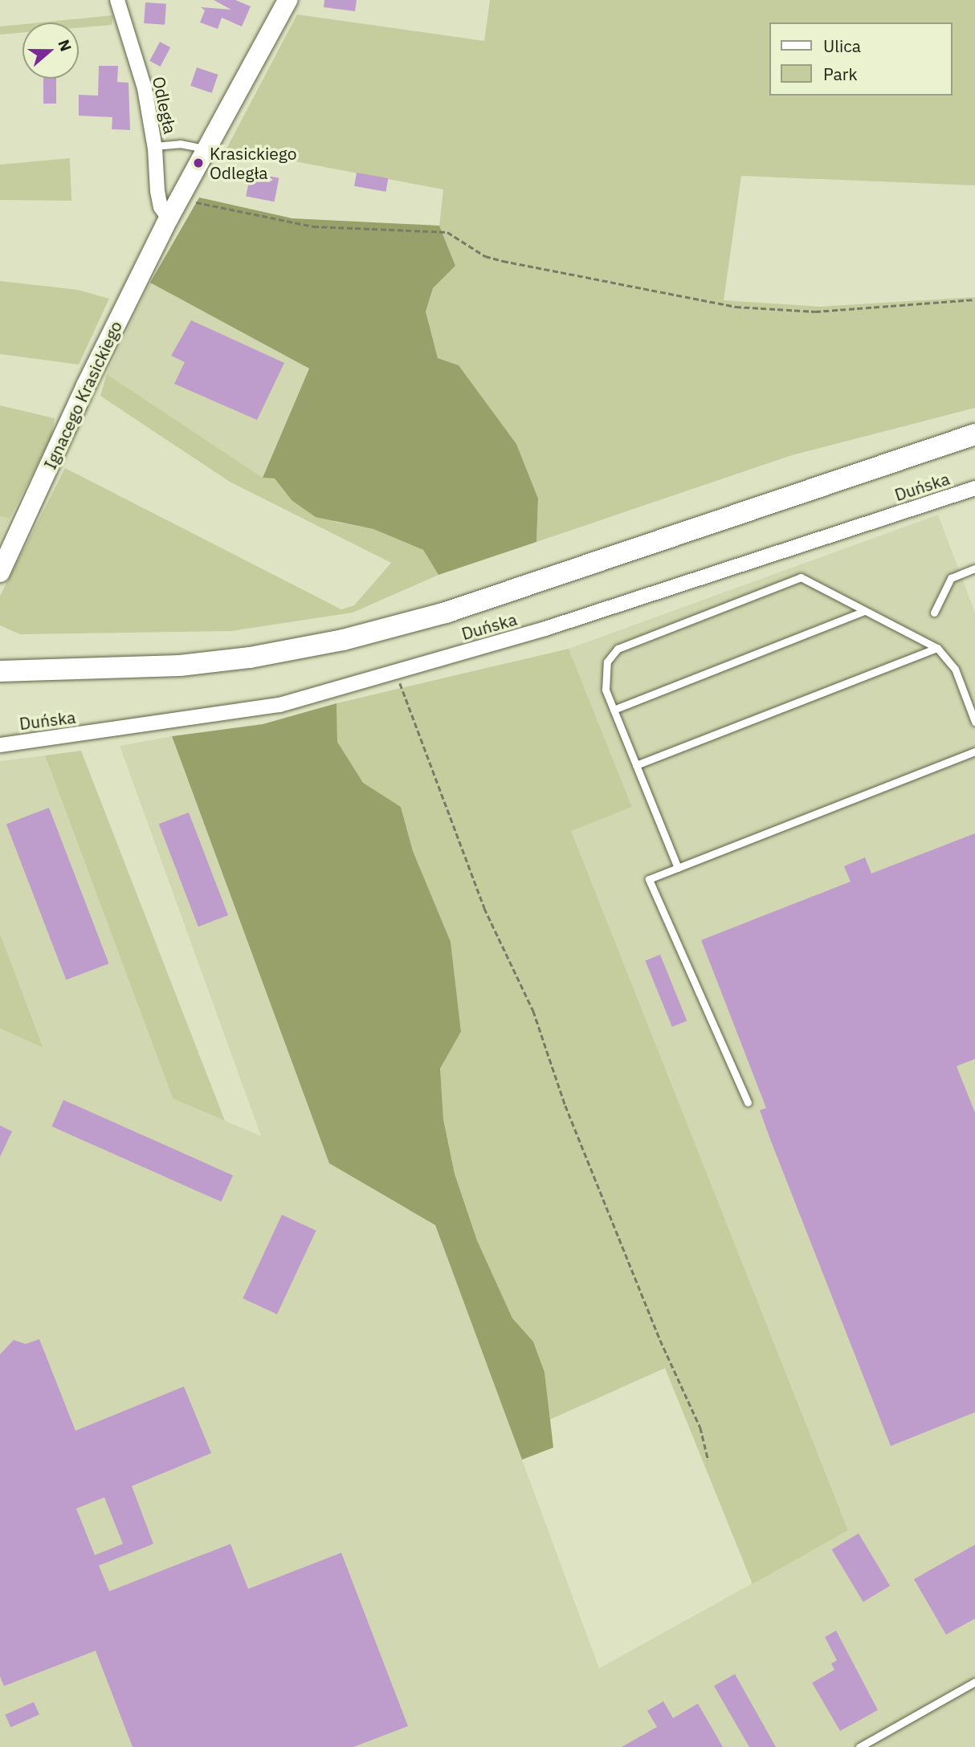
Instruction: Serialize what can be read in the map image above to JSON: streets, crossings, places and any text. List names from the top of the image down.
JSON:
{
  "streets": {
    "street": ["Odległa", "Ignacego Krasickiego", "Duńska"]
  },
  "crossings": [
    ["Odległa", "Ignacego Krasickiego"]
  ],
  "places": ["Krasickiego Odległa"],
  "legend": ["Ulica", "Park"],
  "north": "right"
}
